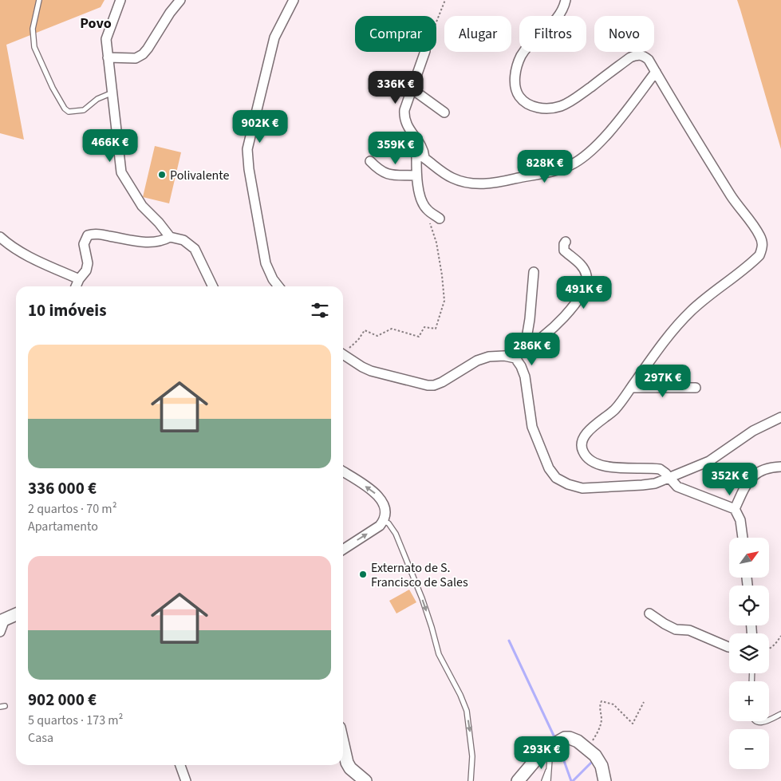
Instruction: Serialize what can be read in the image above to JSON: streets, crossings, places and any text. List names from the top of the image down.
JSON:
{
  "districts": ["Povo"],
  "places": ["Polivalente", "Externato de S. Francisco de Sales"],
  "north": "top right",
  "page": {
    "chip": [
      "Comprar",
      "Alugar",
      "Filtros",
      "Novo"
    ],
    "price": [
      "336K €",
      "902K €",
      "466K €",
      "359K €",
      "828K €",
      "491K €",
      "286K €",
      "297K €",
      "352K €",
      "293K €"
    ],
    "heading": "10 imóveis",
    "list": [
      {
        "name": "336 000 €",
        "note": "2 quartos · 70 m² · Apartamento"
      },
      {
        "name": "902 000 €",
        "note": "5 quartos · 173 m² · Casa"
      }
    ],
    "map_buttons": ["+", "−"]
  }
}
